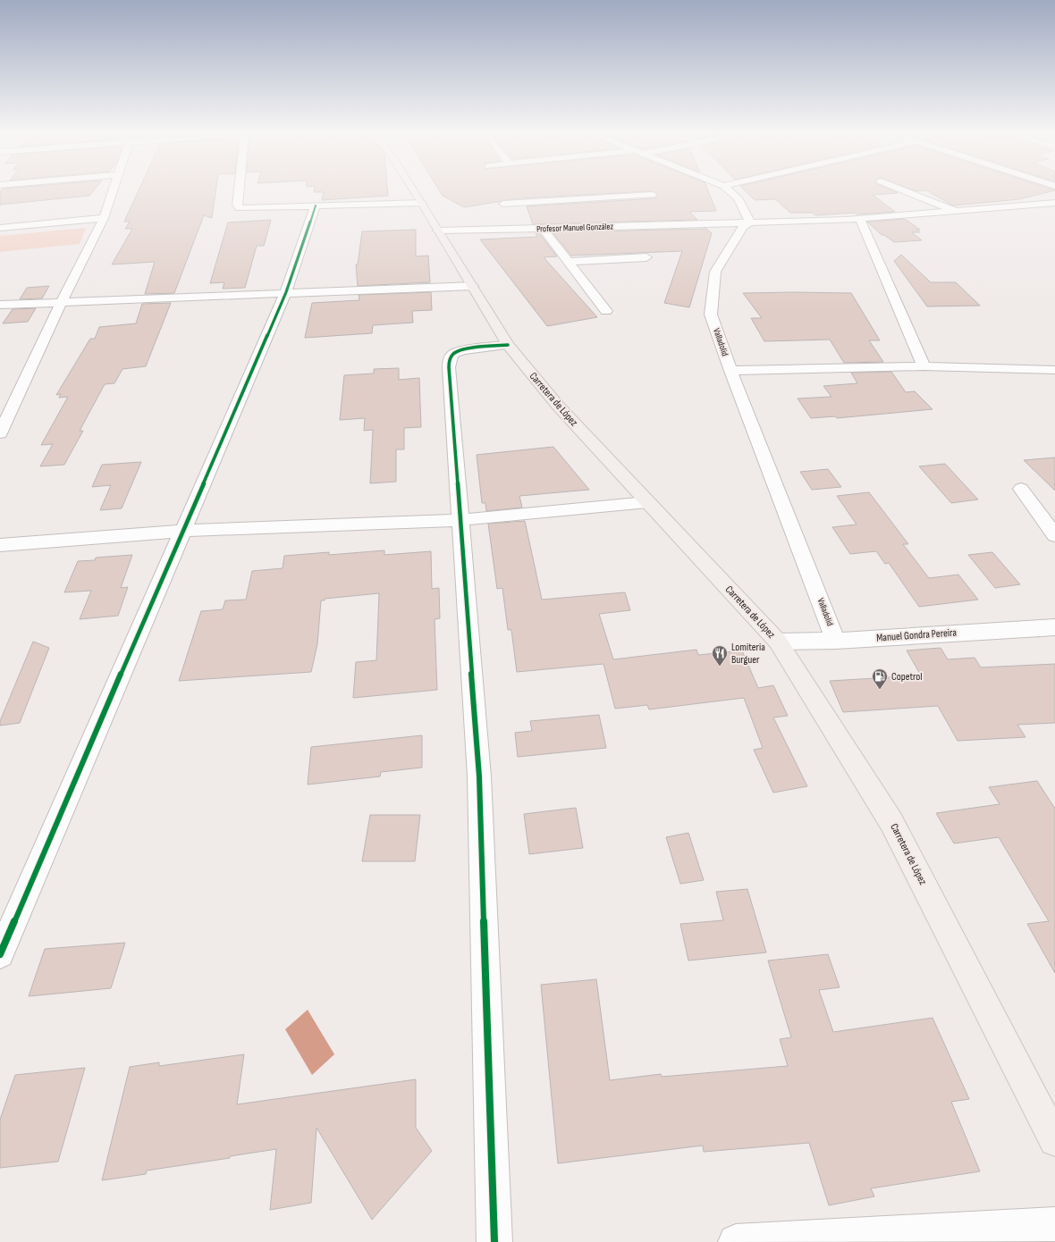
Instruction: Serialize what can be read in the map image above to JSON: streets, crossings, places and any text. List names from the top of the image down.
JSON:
{
  "streets": {
    "main road": ["Carretera de López"],
    "street": ["Profesor Manuel González", "Valladolid", "Manuel Gondra Pereira"]
  },
  "crossings": [
    ["Profesor Manuel González", "Valladolid"],
    ["Profesor Manuel González", "Carretera de López"],
    ["Valladolid", "Manuel Gondra Pereira"],
    ["Carretera de López", "Manuel Gondra Pereira"]
  ],
  "places": {
    "restaurant": ["Lomiteria Burguer"],
    "fuel station": ["Copetrol"]
  }
}
